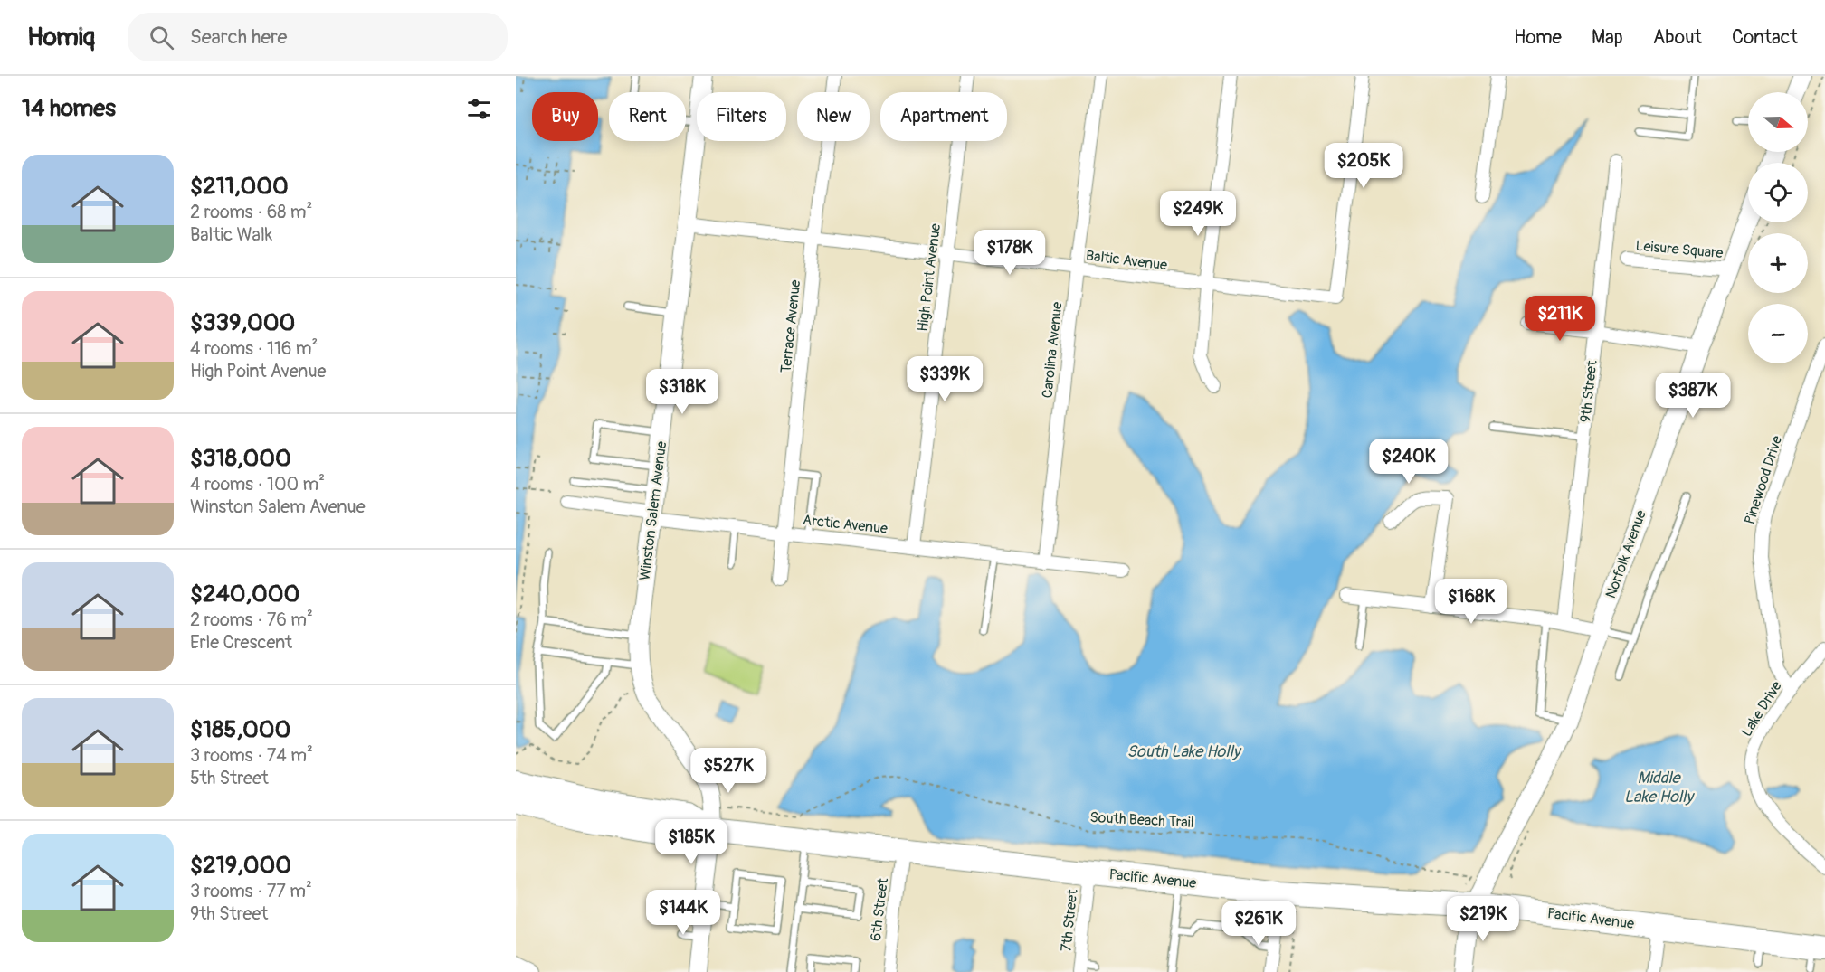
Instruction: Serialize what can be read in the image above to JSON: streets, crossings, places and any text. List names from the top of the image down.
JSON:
{
  "streets": {
    "highway": ["Pacific Avenue"],
    "main road": ["Winston Salem Avenue", "Norfolk Avenue"],
    "street": [
      "Leisure Square",
      "Baltic Avenue",
      "High Point Avenue",
      "Terrace Avenue",
      "Carolina Avenue",
      "9th Street",
      "Pinewood Drive",
      "Arctic Avenue",
      "Lake Drive",
      "6th Street",
      "7th Street"
    ],
    "path": ["South Beach Trail"]
  },
  "crossings": [
    ["Leisure Square", "Norfolk Avenue"],
    ["Baltic Avenue", "High Point Avenue"],
    ["Baltic Avenue", "Terrace Avenue"],
    ["Baltic Avenue", "Carolina Avenue"],
    ["Baltic Avenue", "Winston Salem Avenue"],
    ["High Point Avenue", "Arctic Avenue"],
    ["Terrace Avenue", "Arctic Avenue"],
    ["Carolina Avenue", "Arctic Avenue"],
    ["Pinewood Drive", "Lake Drive"],
    ["Winston Salem Avenue", "Arctic Avenue"],
    ["Winston Salem Avenue", "Pacific Avenue"],
    ["Norfolk Avenue", "Pacific Avenue"],
    ["Pacific Avenue", "6th Street"],
    ["Pacific Avenue", "7th Street"]
  ],
  "water": ["South Lake Holly", "Middle Lake Holly"],
  "north": "right",
  "page": {
    "header": "Homiq",
    "search": "Search here",
    "nav": [
      "Home",
      "Map",
      "About",
      "Contact"
    ],
    "heading": "14 homes",
    "map_buttons": ["+", "−"],
    "chip": [
      "Buy",
      "Rent",
      "Filters",
      "New",
      "Apartment"
    ],
    "list": [
      {
        "name": "$211,000",
        "note": "2 rooms · 68 m² · Baltic Walk"
      },
      {
        "name": "$339,000",
        "note": "4 rooms · 116 m² · High Point Avenue"
      },
      {
        "name": "$318,000",
        "note": "4 rooms · 100 m² · Winston Salem Avenue"
      },
      {
        "name": "$240,000",
        "note": "2 rooms · 76 m² · Erle Crescent"
      },
      {
        "name": "$185,000",
        "note": "3 rooms · 74 m² · 5th Street"
      },
      {
        "name": "$219,000",
        "note": "3 rooms · 77 m² · 9th Street"
      }
    ],
    "price": [
      "$205K",
      "$249K",
      "$178K",
      "$211K",
      "$339K",
      "$318K",
      "$387K",
      "$240K",
      "$168K",
      "$527K",
      "$185K",
      "$144K",
      "$219K",
      "$261K"
    ]
  }
}
